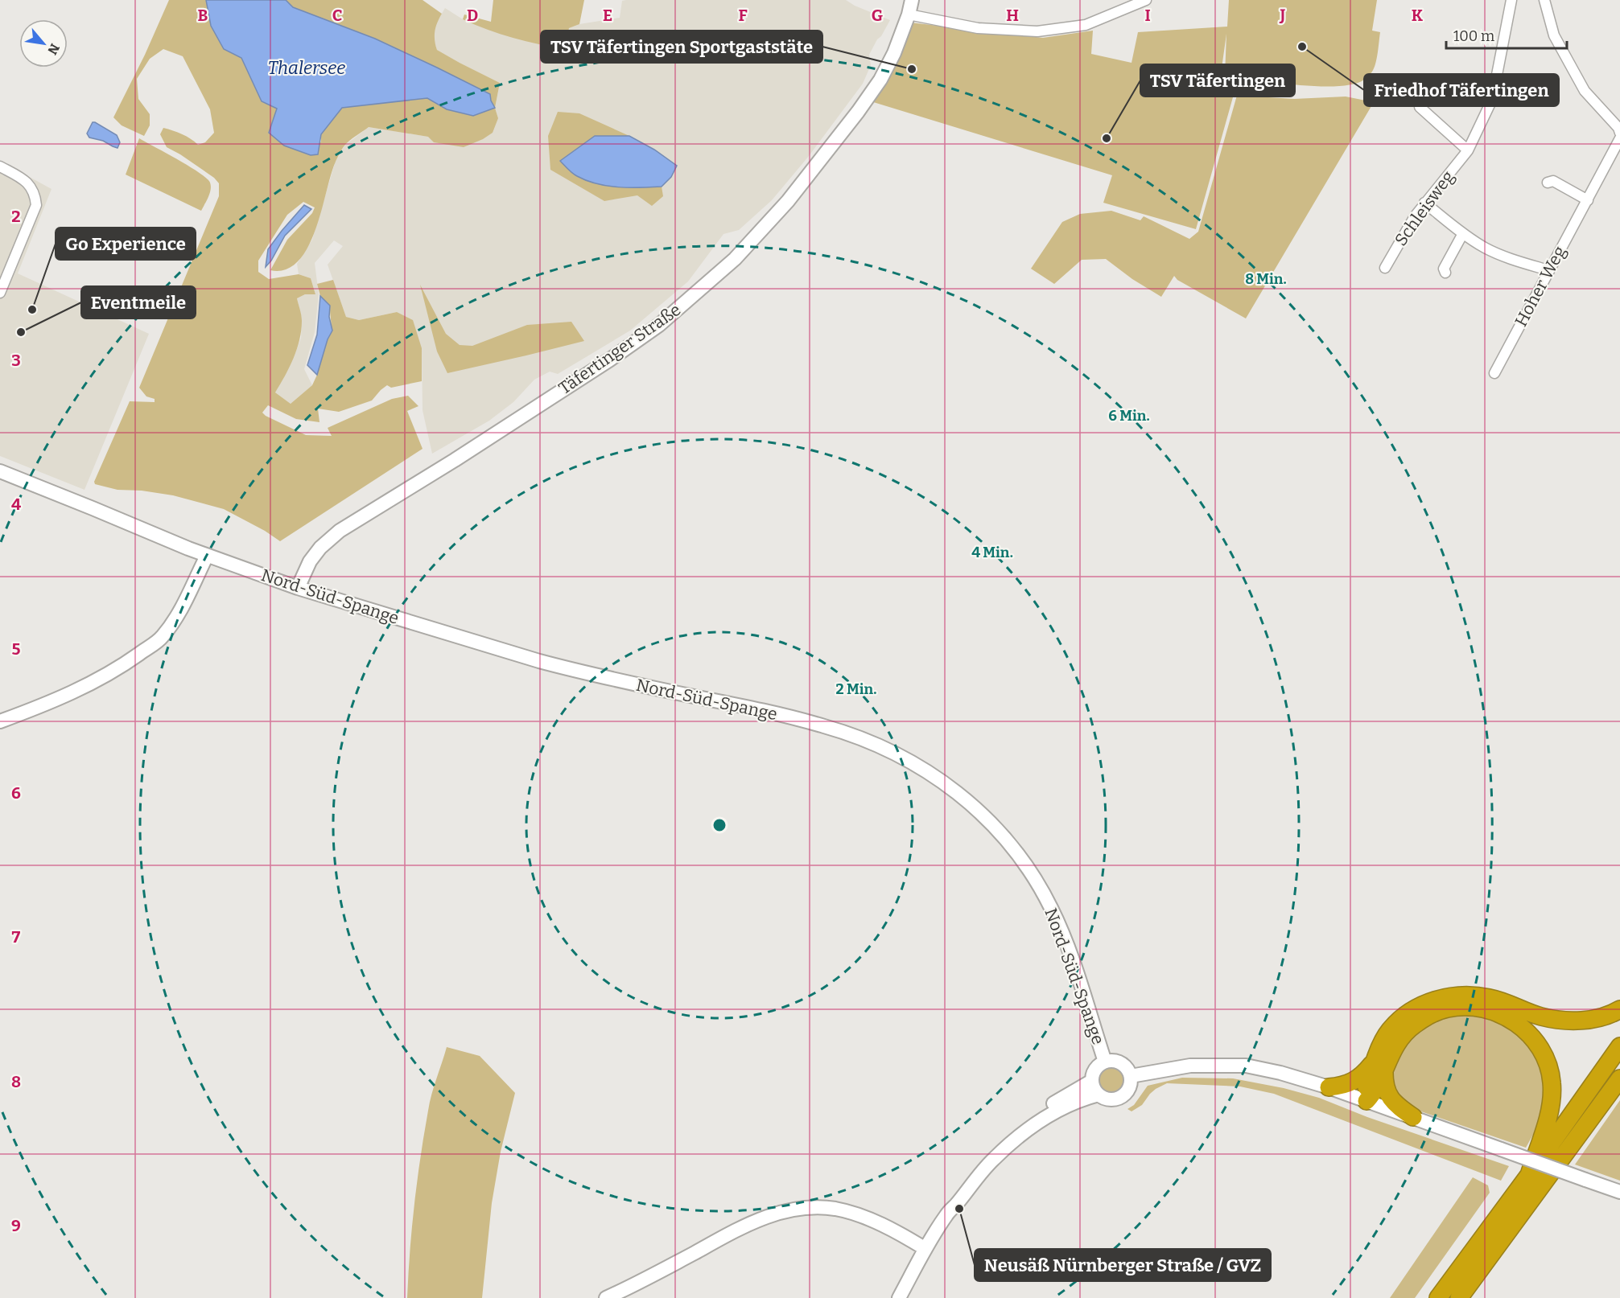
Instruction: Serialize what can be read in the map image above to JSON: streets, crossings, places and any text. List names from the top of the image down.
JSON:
{
  "streets": {
    "main road": ["Täfertinger Straße", "Nord-Süd-Spange"],
    "street": ["Schleisweg", "Hoher Weg"]
  },
  "crossings": [
    ["Täfertinger Straße", "Nord-Süd-Spange"]
  ],
  "water": ["Thalersee"],
  "places": [
    "Friedhof Täfertingen",
    "TSV Täfertingen Sportgaststäte",
    "TSV Täfertingen",
    "Go Experience",
    "Eventmeile",
    "Neusäß Nürnberger Straße / GVZ"
  ],
  "scale_bar": "100 m",
  "north": "bottom right",
  "grid": {
    "columns": [
      "B",
      "C",
      "D",
      "E",
      "F",
      "G",
      "H",
      "I",
      "J",
      "K"
    ],
    "rows": [
      "2",
      "3",
      "4",
      "5",
      "6",
      "7",
      "8",
      "9"
    ]
  },
  "rings": [
    "8 Min.",
    "6 Min.",
    "4 Min.",
    "2 Min."
  ]
}
